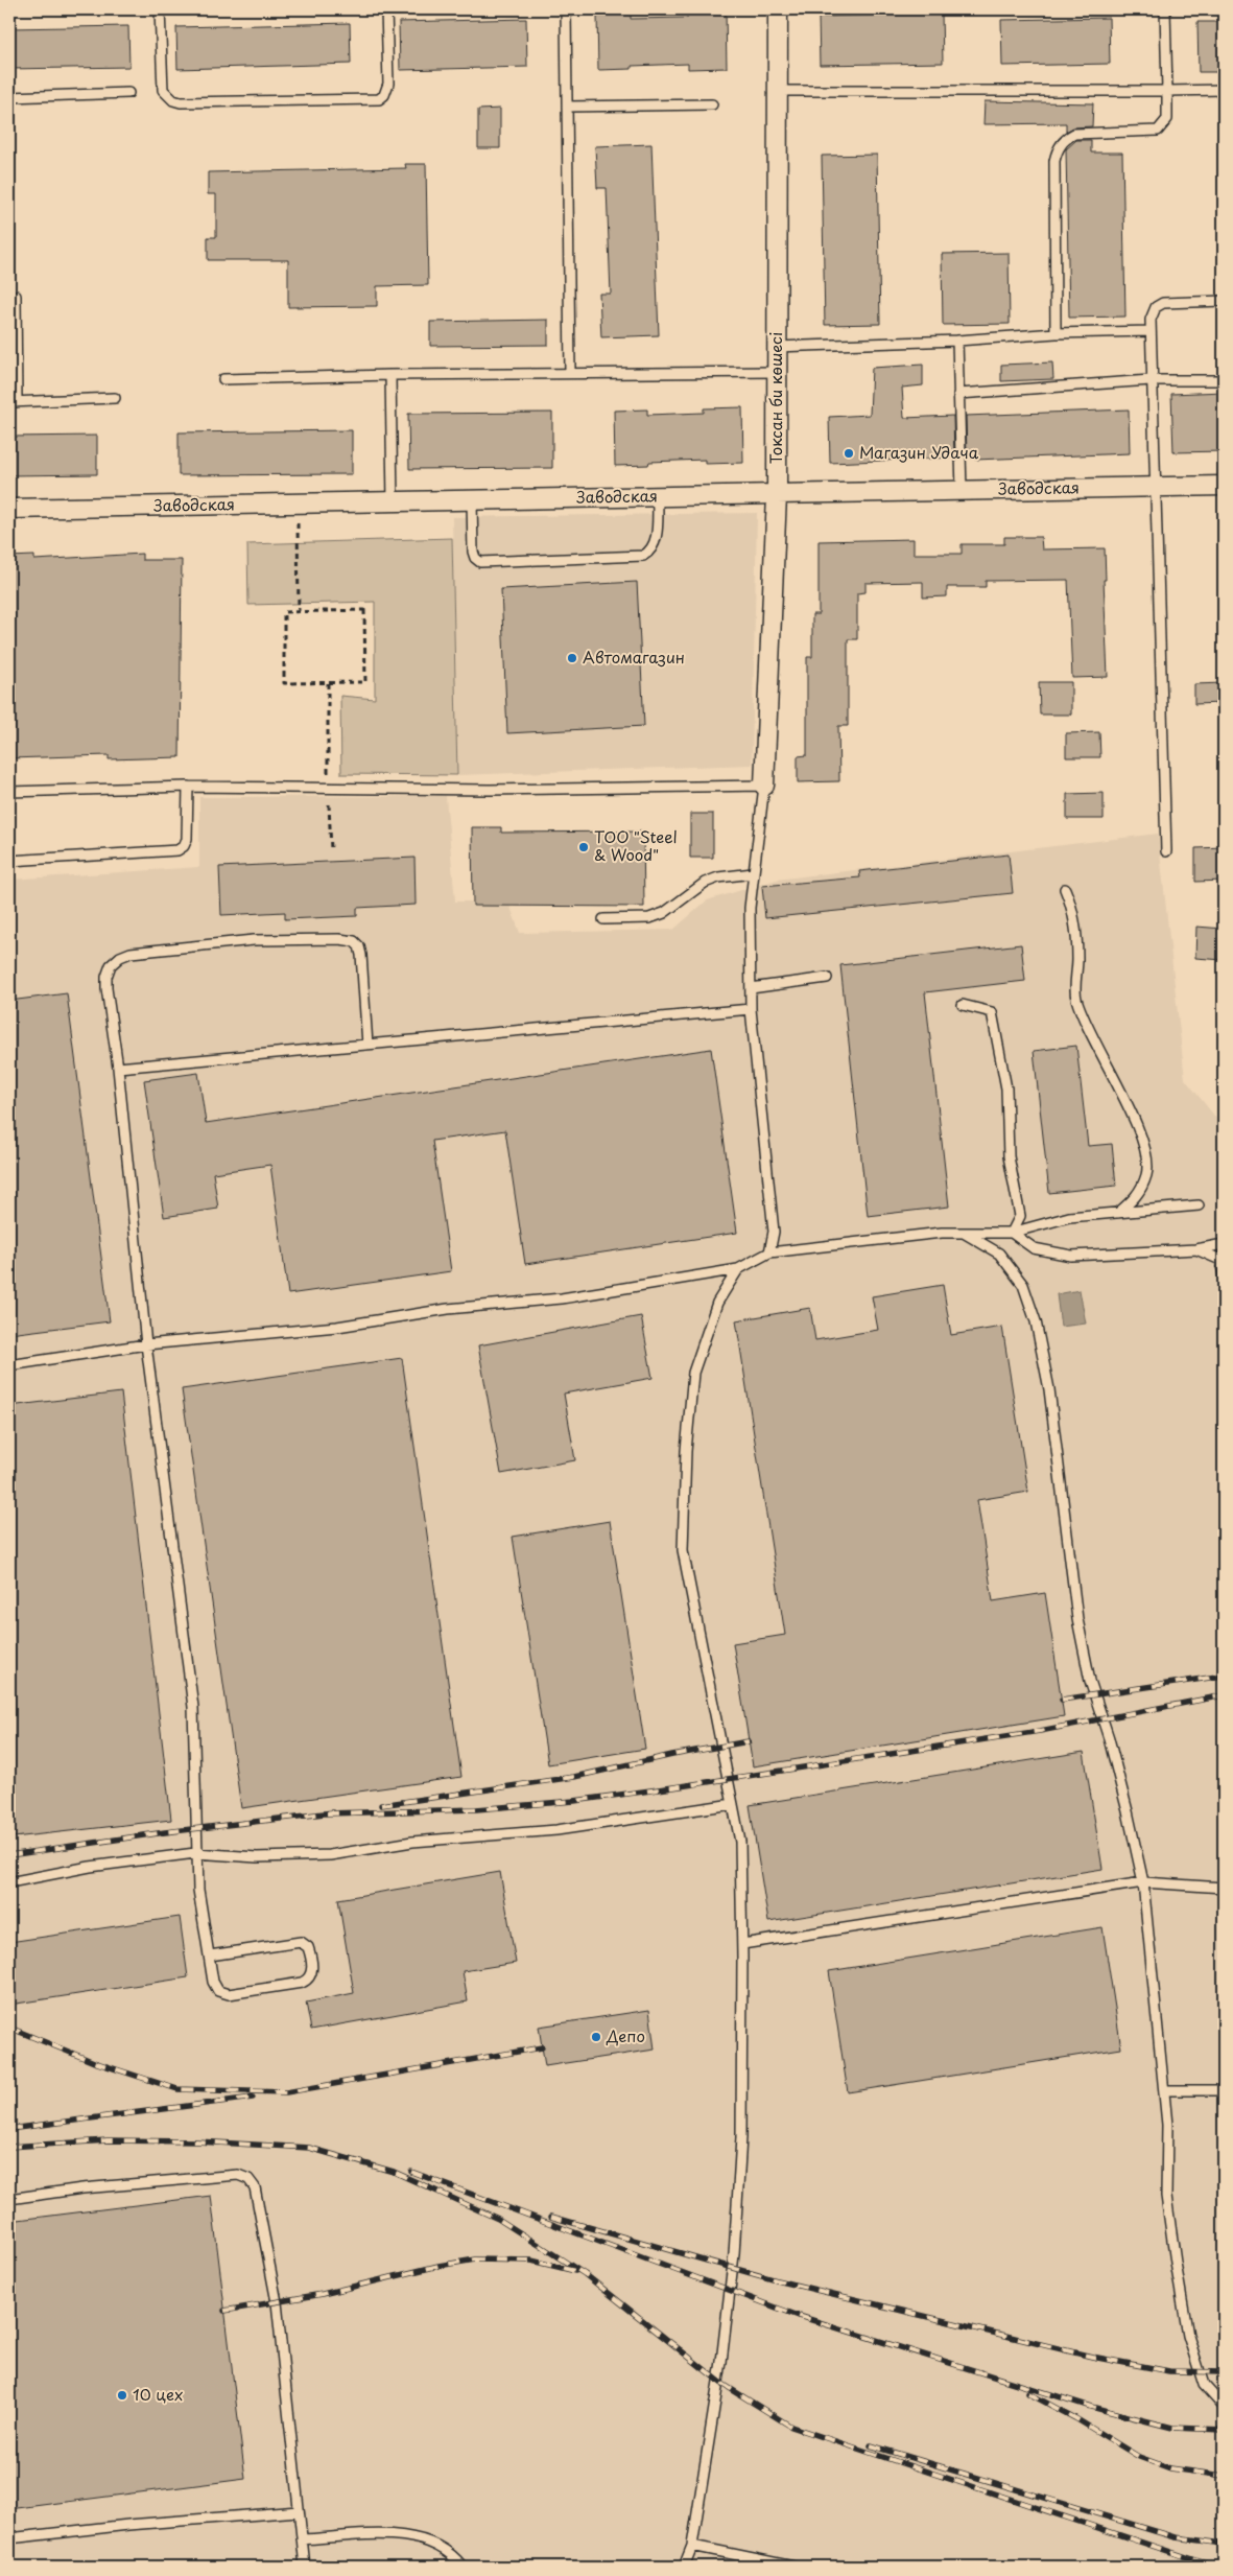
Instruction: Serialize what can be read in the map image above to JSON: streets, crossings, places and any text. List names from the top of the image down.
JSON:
{
  "streets": {
    "street": ["Токсан би көшесі", "Заводская"]
  },
  "crossings": [
    ["Токсан би көшесі", "Заводская"]
  ],
  "places": [
    "Магазин Удача",
    "Автомагазин",
    "TOO \"Steel & Wood\"",
    "Депо",
    "10 цех"
  ]
}
